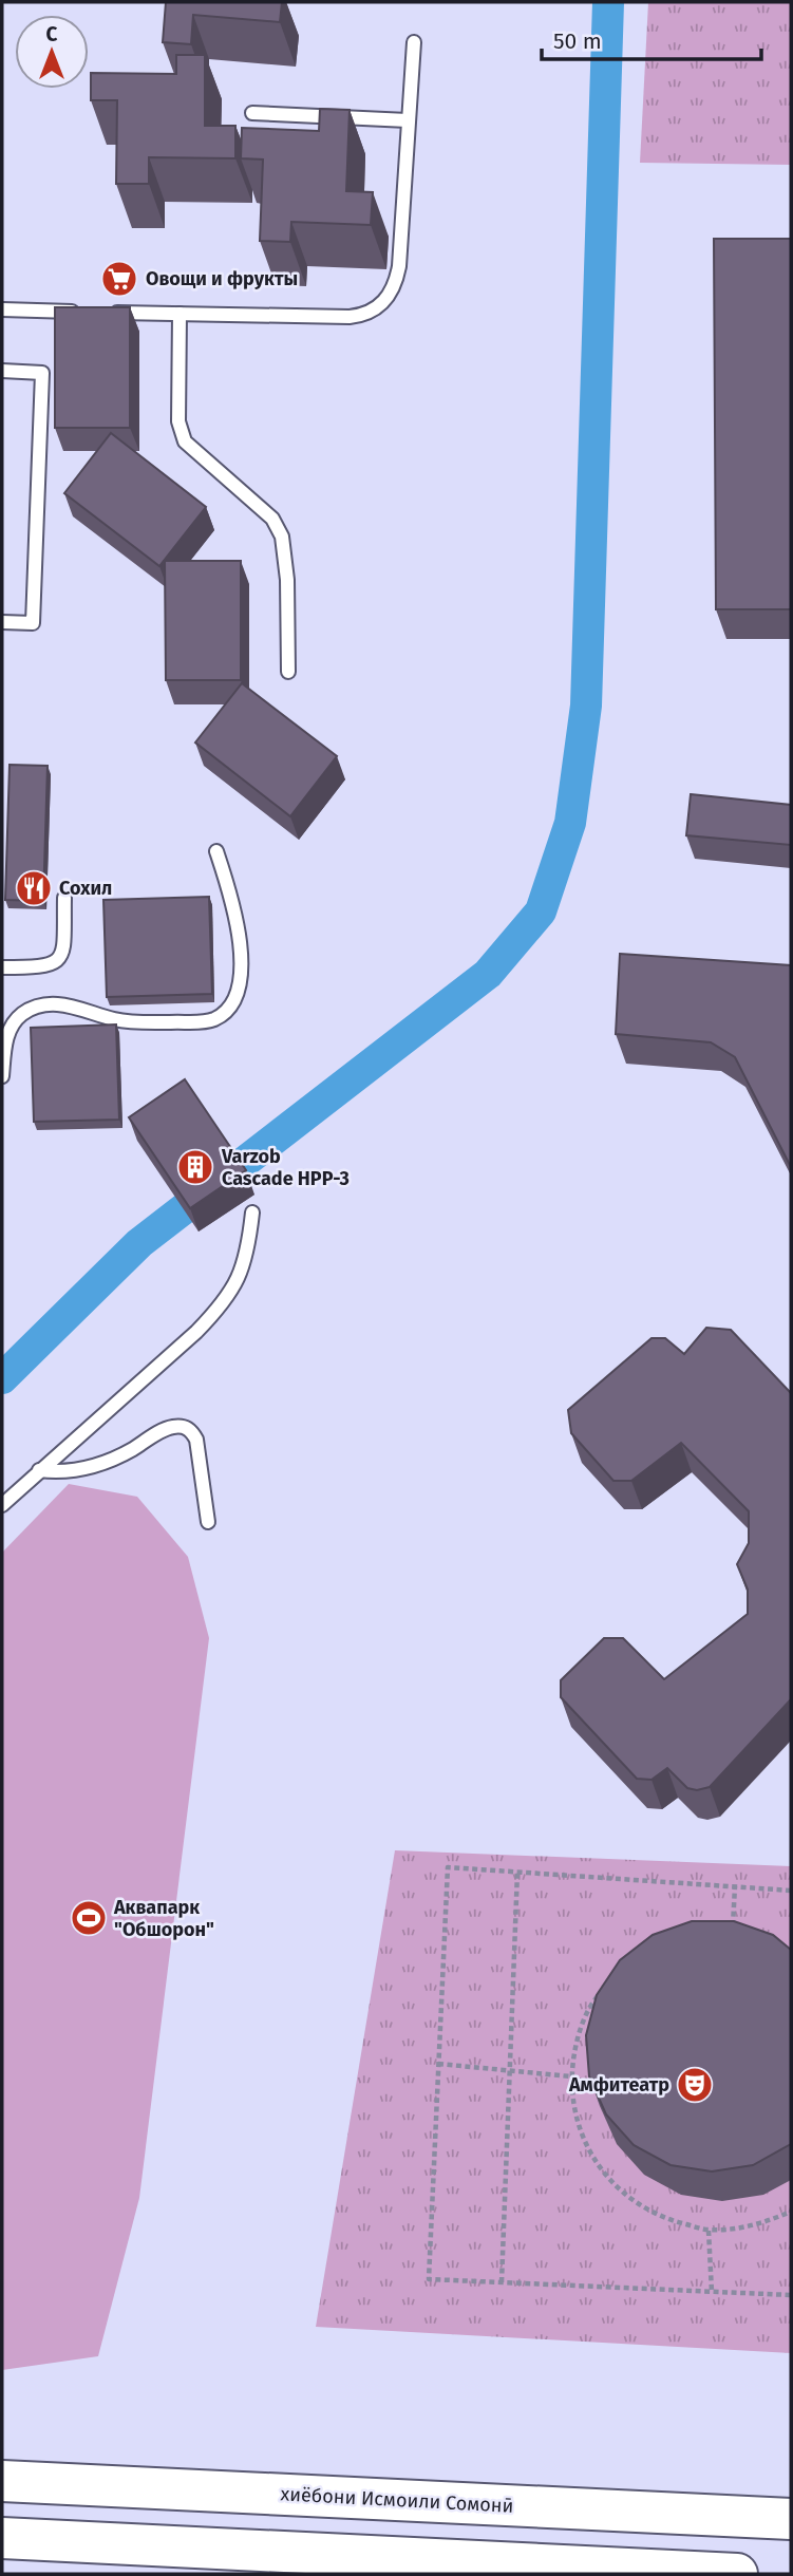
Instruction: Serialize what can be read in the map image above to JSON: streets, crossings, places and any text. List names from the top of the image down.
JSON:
{
  "streets": {
    "highway": ["хиёбони Исмоили Сомонӣ"]
  },
  "places": {
    "supermarket": ["Овощи и фрукты"],
    "restaurant": ["Сохил"],
    "building": ["Varzob Cascade HPP-3"],
    "sports": ["Аквапарк \"Обшорон\""],
    "theatre": ["Aмфитеатр"]
  },
  "scale_bar": "50 m",
  "north": "top"
}
